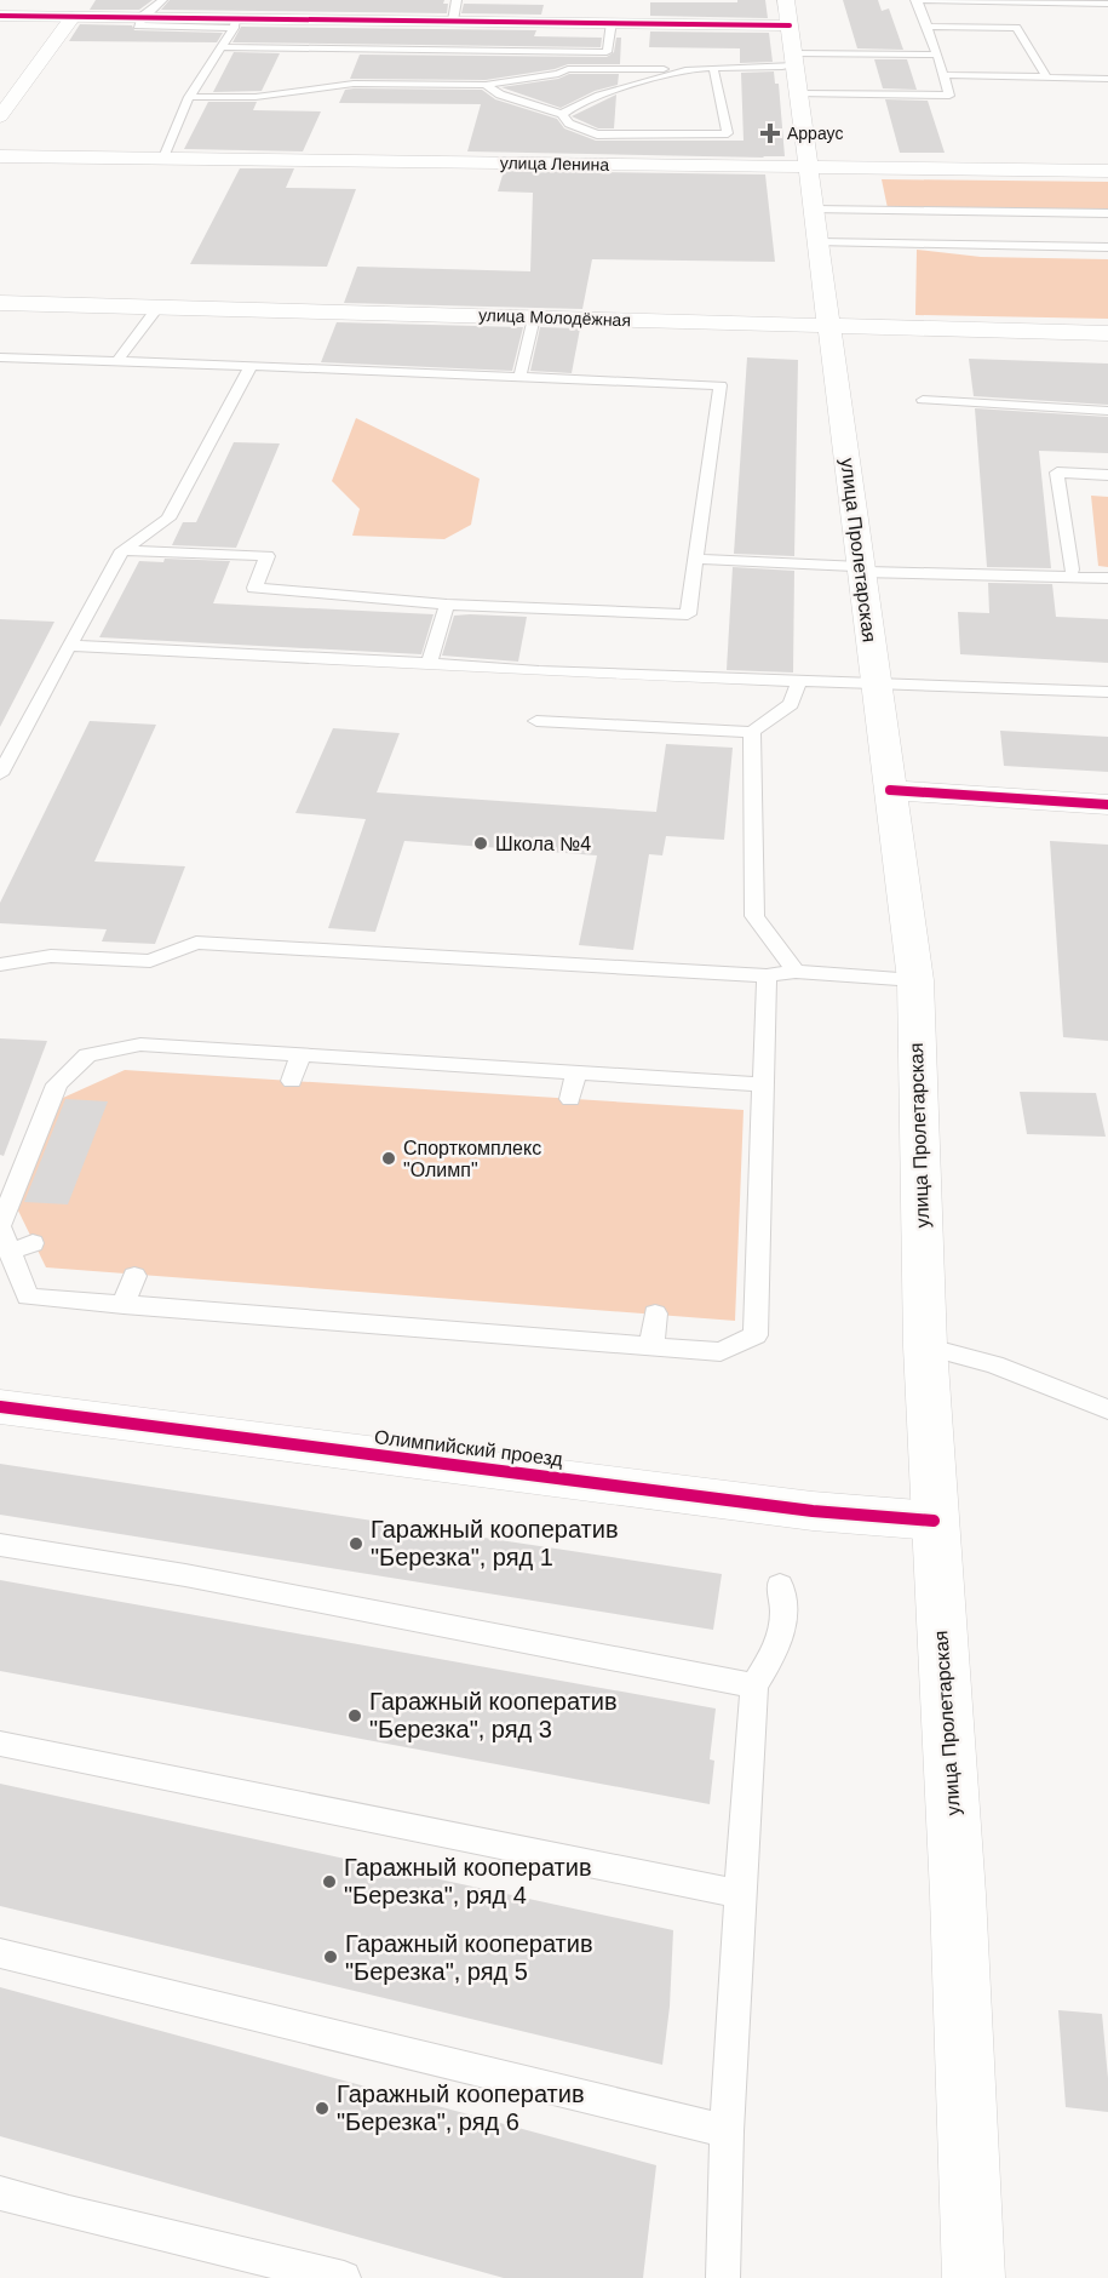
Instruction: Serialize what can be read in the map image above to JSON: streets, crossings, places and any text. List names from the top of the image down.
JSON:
{
  "streets": {
    "main road": [
      "улица Ленина",
      "улица Молодёжная",
      "улица Пролетарская",
      "Олимпийский проезд"
    ]
  },
  "crossings": [
    ["улица Ленина", "улица Пролетарская"],
    ["улица Молодёжная", "улица Пролетарская"],
    ["улица Пролетарская", "Олимпийский проезд"]
  ],
  "places": {
    "health": ["Арраус"],
    "other": [
      "Школа №4",
      "Спорткомплекс \"Олимп\"",
      "Гаражный кооператив \"Березка\", ряд 1",
      "Гаражный кооператив \"Березка\", ряд 3",
      "Гаражный кооператив \"Березка\", ряд 4",
      "Гаражный кооператив \"Березка\", ряд 5",
      "Гаражный кооператив \"Березка\", ряд 6"
    ]
  }
}
